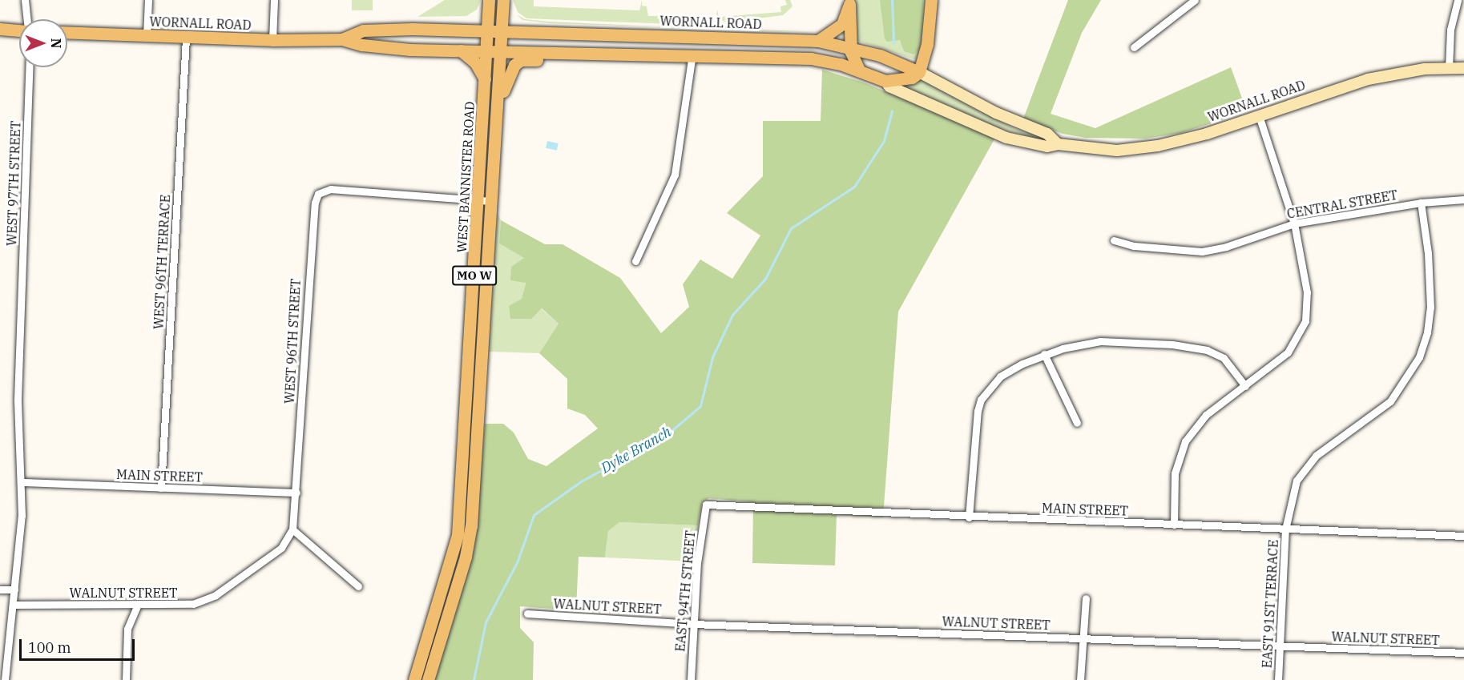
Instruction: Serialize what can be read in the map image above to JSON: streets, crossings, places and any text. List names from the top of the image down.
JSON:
{
  "streets": {
    "main road": ["WORNALL ROAD", "WEST BANNISTER ROAD", "MO W"],
    "street": [
      "WEST 97TH STREET",
      "CENTRAL STREET",
      "WEST 96TH TERRACE",
      "WEST 96TH STREET",
      "MAIN STREET",
      "EAST 94TH STREET",
      "WALNUT STREET",
      "EAST 91ST TERRACE"
    ]
  },
  "crossings": [
    ["WORNALL ROAD", "WEST BANNISTER ROAD"],
    ["WORNALL ROAD", "WEST 96TH TERRACE"],
    ["WEST BANNISTER ROAD", "WEST 96TH STREET"],
    ["WEST 97TH STREET", "MAIN STREET"],
    ["WEST 97TH STREET", "WALNUT STREET"],
    ["CENTRAL STREET", "EAST 91ST TERRACE"],
    ["WEST 96TH TERRACE", "MAIN STREET"],
    ["WEST 96TH STREET", "MAIN STREET"],
    ["WEST 96TH STREET", "WALNUT STREET"],
    ["MAIN STREET", "EAST 94TH STREET"],
    ["MAIN STREET", "EAST 91ST TERRACE"],
    ["EAST 94TH STREET", "WALNUT STREET"],
    ["WALNUT STREET", "EAST 91ST TERRACE"]
  ],
  "water": ["Dyke Branch"],
  "scale_bar": "100 m",
  "north": "right"
}
